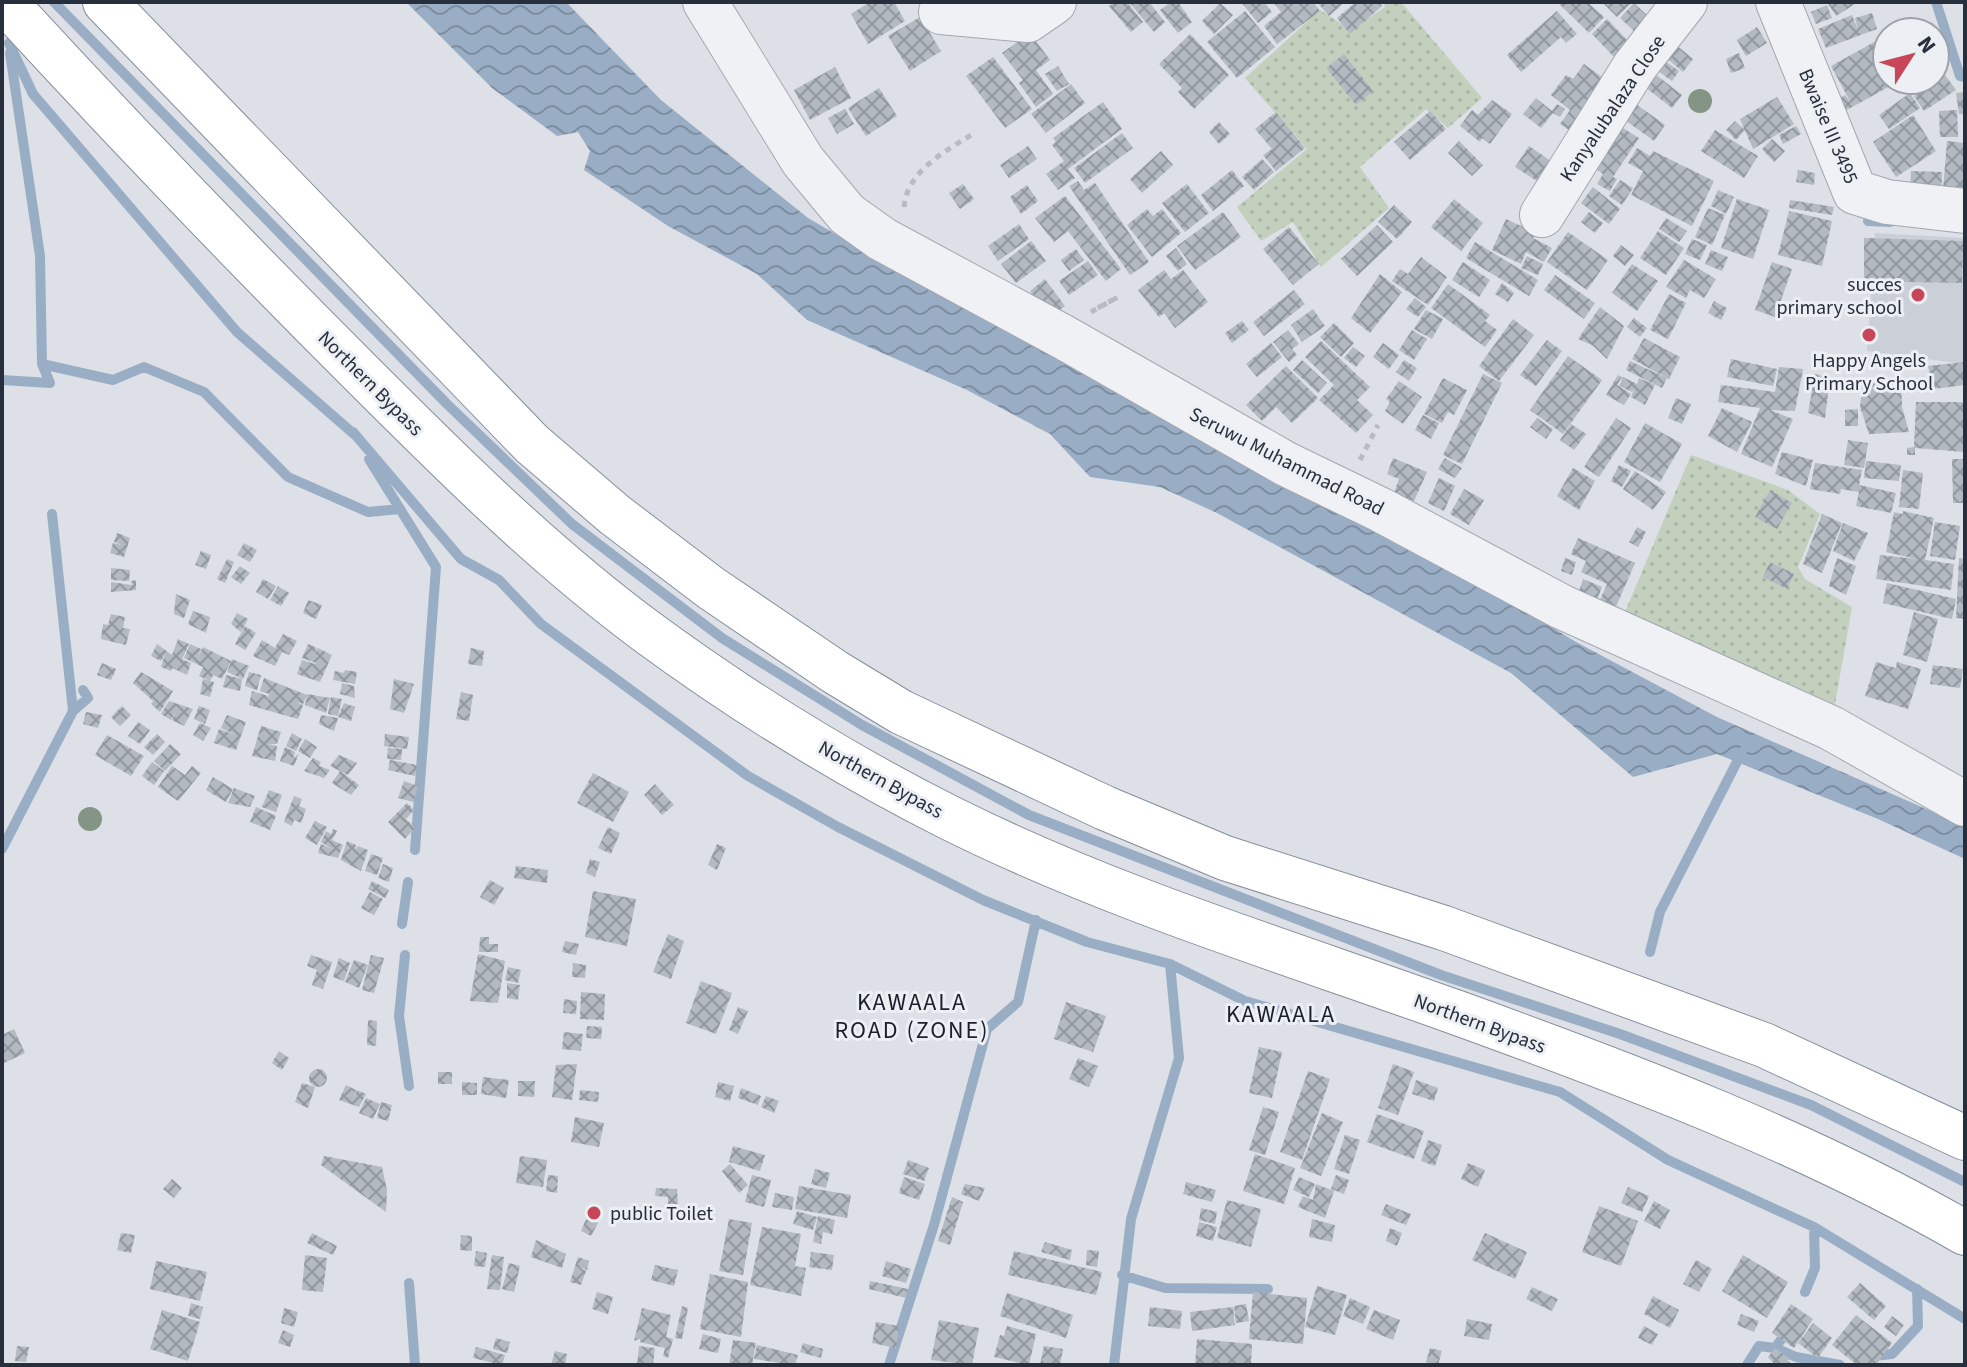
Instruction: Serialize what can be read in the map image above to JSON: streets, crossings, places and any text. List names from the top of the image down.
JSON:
{
  "streets": {
    "highway": ["Northern Bypass"],
    "street": ["Kanyalubalaza Close", "Bwaise III 3495", "Seruwu Muhammad Road"]
  },
  "districts": ["KAWAALA ROAD (ZONE)", "KAWAALA"],
  "places": ["succes primary school", "Happy Angels Primary School", "public Toilet"],
  "north": "top right"
}
